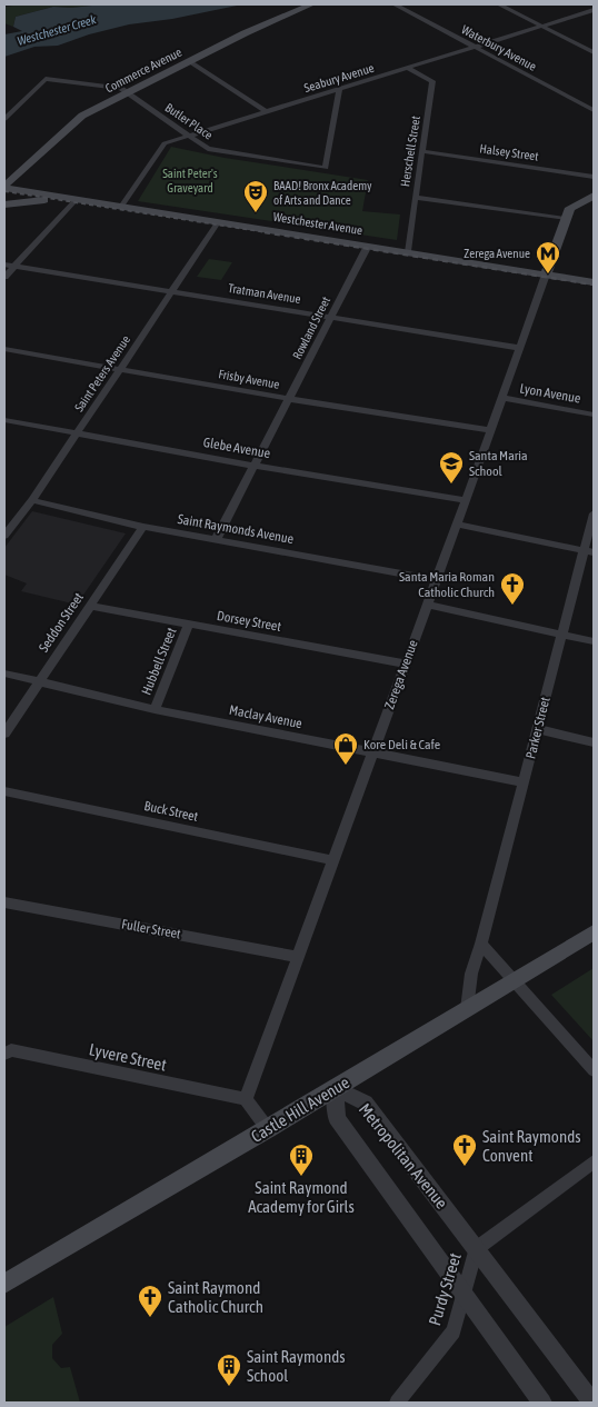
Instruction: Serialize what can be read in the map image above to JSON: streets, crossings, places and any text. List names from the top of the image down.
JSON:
{
  "streets": {
    "main road": [
      "Commerce Avenue",
      "Westchester Avenue",
      "Zerega Avenue",
      "Castle Hill Avenue"
    ],
    "street": [
      "Waterbury Avenue",
      "Seabury Avenue",
      "Butler Place",
      "Herschell Street",
      "Halsey Street",
      "Tratman Avenue",
      "Rowland Street",
      "Saint Peters Avenue",
      "Frisby Avenue",
      "Lyon Avenue",
      "Glebe Avenue",
      "Saint Raymonds Avenue",
      "Dorsey Street",
      "Seddon Street",
      "Hubbell Street",
      "Maclay Avenue",
      "Parker Street",
      "Buck Street",
      "Fuller Street",
      "Lyvere Street",
      "Metropolitan Avenue",
      "Purdy Street"
    ]
  },
  "crossings": [
    ["Waterbury Avenue", "Seabury Avenue"],
    ["Commerce Avenue", "Butler Place"],
    ["Commerce Avenue", "Westchester Avenue"],
    ["Seabury Avenue", "Butler Place"],
    ["Seabury Avenue", "Herschell Street"],
    ["Seabury Avenue", "Westchester Avenue"],
    ["Herschell Street", "Halsey Street"],
    ["Herschell Street", "Westchester Avenue"],
    ["Westchester Avenue", "Rowland Street"],
    ["Westchester Avenue", "Saint Peters Avenue"],
    ["Westchester Avenue", "Zerega Avenue"],
    ["Tratman Avenue", "Rowland Street"],
    ["Tratman Avenue", "Saint Peters Avenue"],
    ["Tratman Avenue", "Zerega Avenue"],
    ["Rowland Street", "Frisby Avenue"],
    ["Rowland Street", "Glebe Avenue"],
    ["Rowland Street", "Saint Raymonds Avenue"],
    ["Saint Peters Avenue", "Frisby Avenue"],
    ["Saint Peters Avenue", "Glebe Avenue"],
    ["Saint Peters Avenue", "Saint Raymonds Avenue"],
    ["Frisby Avenue", "Zerega Avenue"],
    ["Lyon Avenue", "Zerega Avenue"],
    ["Glebe Avenue", "Zerega Avenue"],
    ["Saint Raymonds Avenue", "Seddon Street"],
    ["Saint Raymonds Avenue", "Zerega Avenue"],
    ["Dorsey Street", "Seddon Street"],
    ["Dorsey Street", "Hubbell Street"],
    ["Dorsey Street", "Zerega Avenue"],
    ["Seddon Street", "Maclay Avenue"],
    ["Hubbell Street", "Maclay Avenue"],
    ["Zerega Avenue", "Maclay Avenue"],
    ["Zerega Avenue", "Buck Street"],
    ["Zerega Avenue", "Fuller Street"],
    ["Zerega Avenue", "Lyvere Street"],
    ["Maclay Avenue", "Parker Street"],
    ["Parker Street", "Castle Hill Avenue"],
    ["Castle Hill Avenue", "Metropolitan Avenue"],
    ["Metropolitan Avenue", "Purdy Street"]
  ],
  "water": ["Westchester Creek"],
  "parks": ["Saint Peter's Graveyard"],
  "places": {
    "theatre": ["BAAD! Bronx Academy of Arts and Dance"],
    "metro station": ["Zerega Avenue"],
    "school or university": ["Santa Maria School"],
    "church": ["Santa Maria Roman Catholic Church", "Saint Raymonds Convent", "Saint Raymond Catholic Church"],
    "shop": ["Kore Deli & Cafe"],
    "building": ["Saint Raymond Academy for Girls", "Saint Raymonds School"]
  }
}
